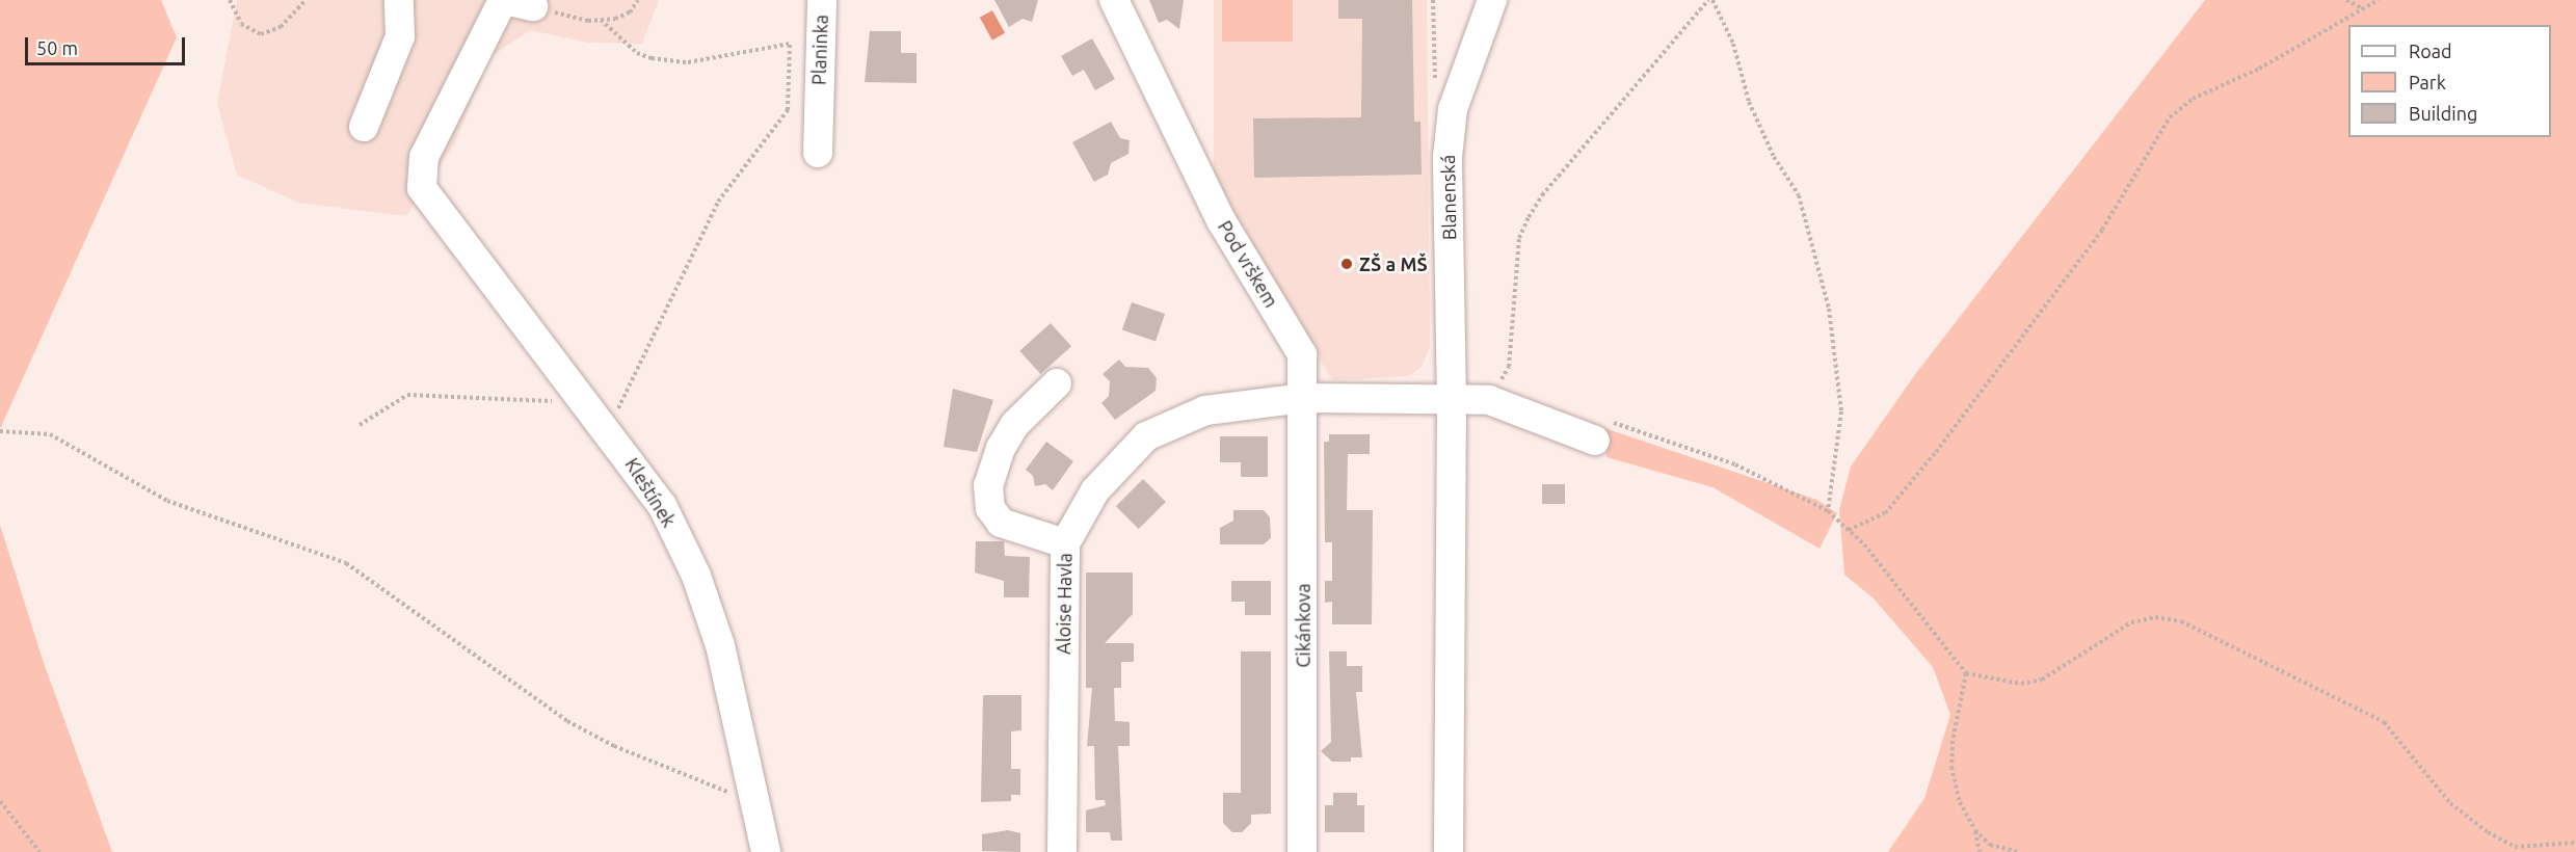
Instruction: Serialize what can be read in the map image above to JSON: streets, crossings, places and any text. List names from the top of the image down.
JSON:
{
  "streets": {
    "street": [
      "Planinka",
      "Blanenská",
      "Pod vrškem",
      "Kleštínek",
      "Aloise Havla",
      "Cikánkova"
    ]
  },
  "crossings": [
    ["Pod vrškem", "Aloise Havla"],
    ["Pod vrškem", "Cikánkova"],
    ["Aloise Havla", "Cikánkova"]
  ],
  "places": ["ZŠ a MŠ"],
  "legend": ["Road", "Park", "Building"],
  "scale_bar": "50 m"
}
